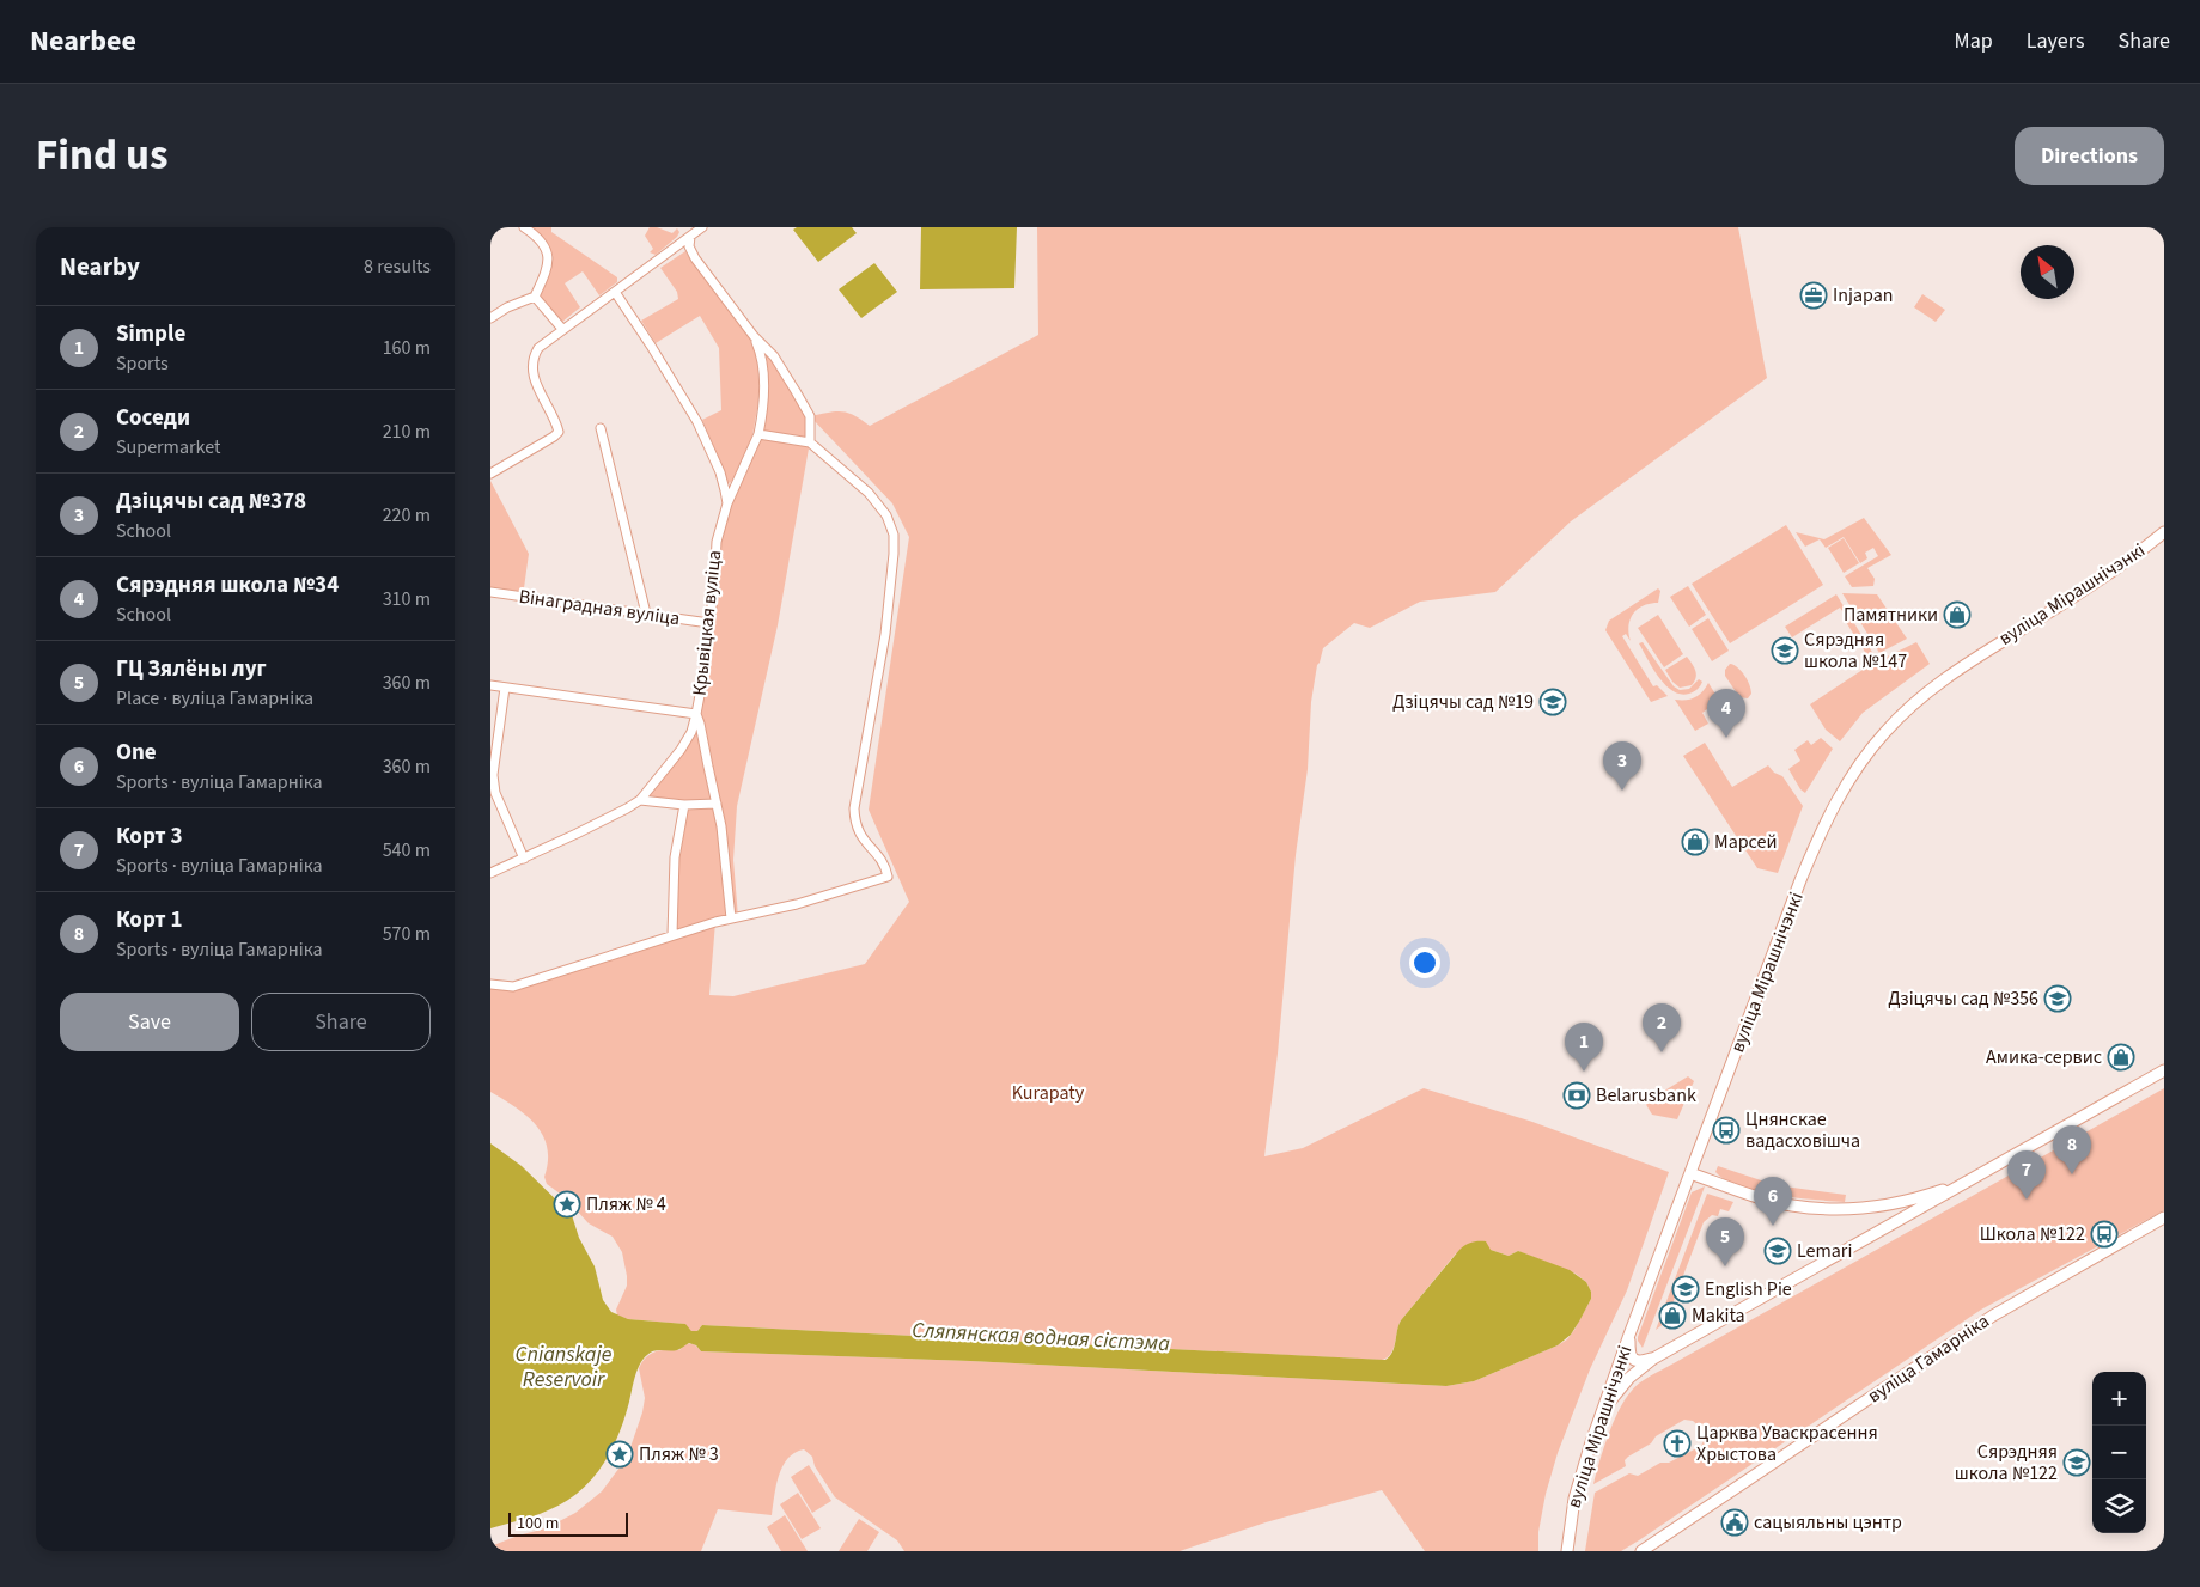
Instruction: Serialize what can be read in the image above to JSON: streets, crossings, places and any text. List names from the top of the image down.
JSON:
{
  "streets": {
    "main road": ["вуліца Мірашнічэнкі", "вуліца Гамарніка"],
    "street": ["Вінаградная вуліца", "Крывіцкая вуліца"]
  },
  "crossings": [
    ["Вінаградная вуліца", "Крывіцкая вуліца"]
  ],
  "water": ["Сляпянская водная сістэма", "Cnianskaje Reservoir"],
  "parks": ["Kurapaty"],
  "places": {
    "office": ["Injapan"],
    "shop": [
      "Памятники",
      "Марсей",
      "Амика-сервис",
      "Makita"
    ],
    "school or university": [
      "Сярэдняя школа №147",
      "Дзіцячы сад №19",
      "Дзіцячы сад №356",
      "Lemari",
      "English Pie",
      "Сярэдняя школа №122"
    ],
    "bank": ["Belarusbank"],
    "bus stop": ["Цнянскае вадасховішча", "Школа №122"],
    "place": ["Пляж № 4", "Пляж № 3"],
    "church": ["Царква Уваскрасення Хрыстова"],
    "public building": ["сацыяльны цэнтр"]
  },
  "scale_bar": "100 m",
  "north": "top left",
  "page": {
    "header": "Nearbee",
    "nav": ["Map", "Layers", "Share"],
    "title": "Find us",
    "buttons": [
      "Directions",
      ["Save", "Share"]
    ],
    "heading": ["Nearby", "8 results"],
    "list": [
      {
        "mark": "1",
        "name": "Simple",
        "note": "Sports",
        "value": "160 m"
      },
      {
        "mark": "2",
        "name": "Соседи",
        "note": "Supermarket",
        "value": "210 m"
      },
      {
        "mark": "3",
        "name": "Дзіцячы сад №378",
        "note": "School",
        "value": "220 m"
      },
      {
        "mark": "4",
        "name": "Сярэдняя школа №34",
        "note": "School",
        "value": "310 m"
      },
      {
        "mark": "5",
        "name": "ГЦ Зялёны луг",
        "note": "Place · вуліца Гамарніка",
        "value": "360 m"
      },
      {
        "mark": "6",
        "name": "One",
        "note": "Sports · вуліца Гамарніка",
        "value": "360 m"
      },
      {
        "mark": "7",
        "name": "Корт 3",
        "note": "Sports · вуліца Гамарніка",
        "value": "540 m"
      },
      {
        "mark": "8",
        "name": "Корт 1",
        "note": "Sports · вуліца Гамарніка",
        "value": "570 m"
      }
    ],
    "pins": [
      "4",
      "3",
      "2",
      "1",
      "8",
      "7",
      "6",
      "5"
    ],
    "map_buttons": ["+", "−"],
    "scale": "100 m"
  }
}
